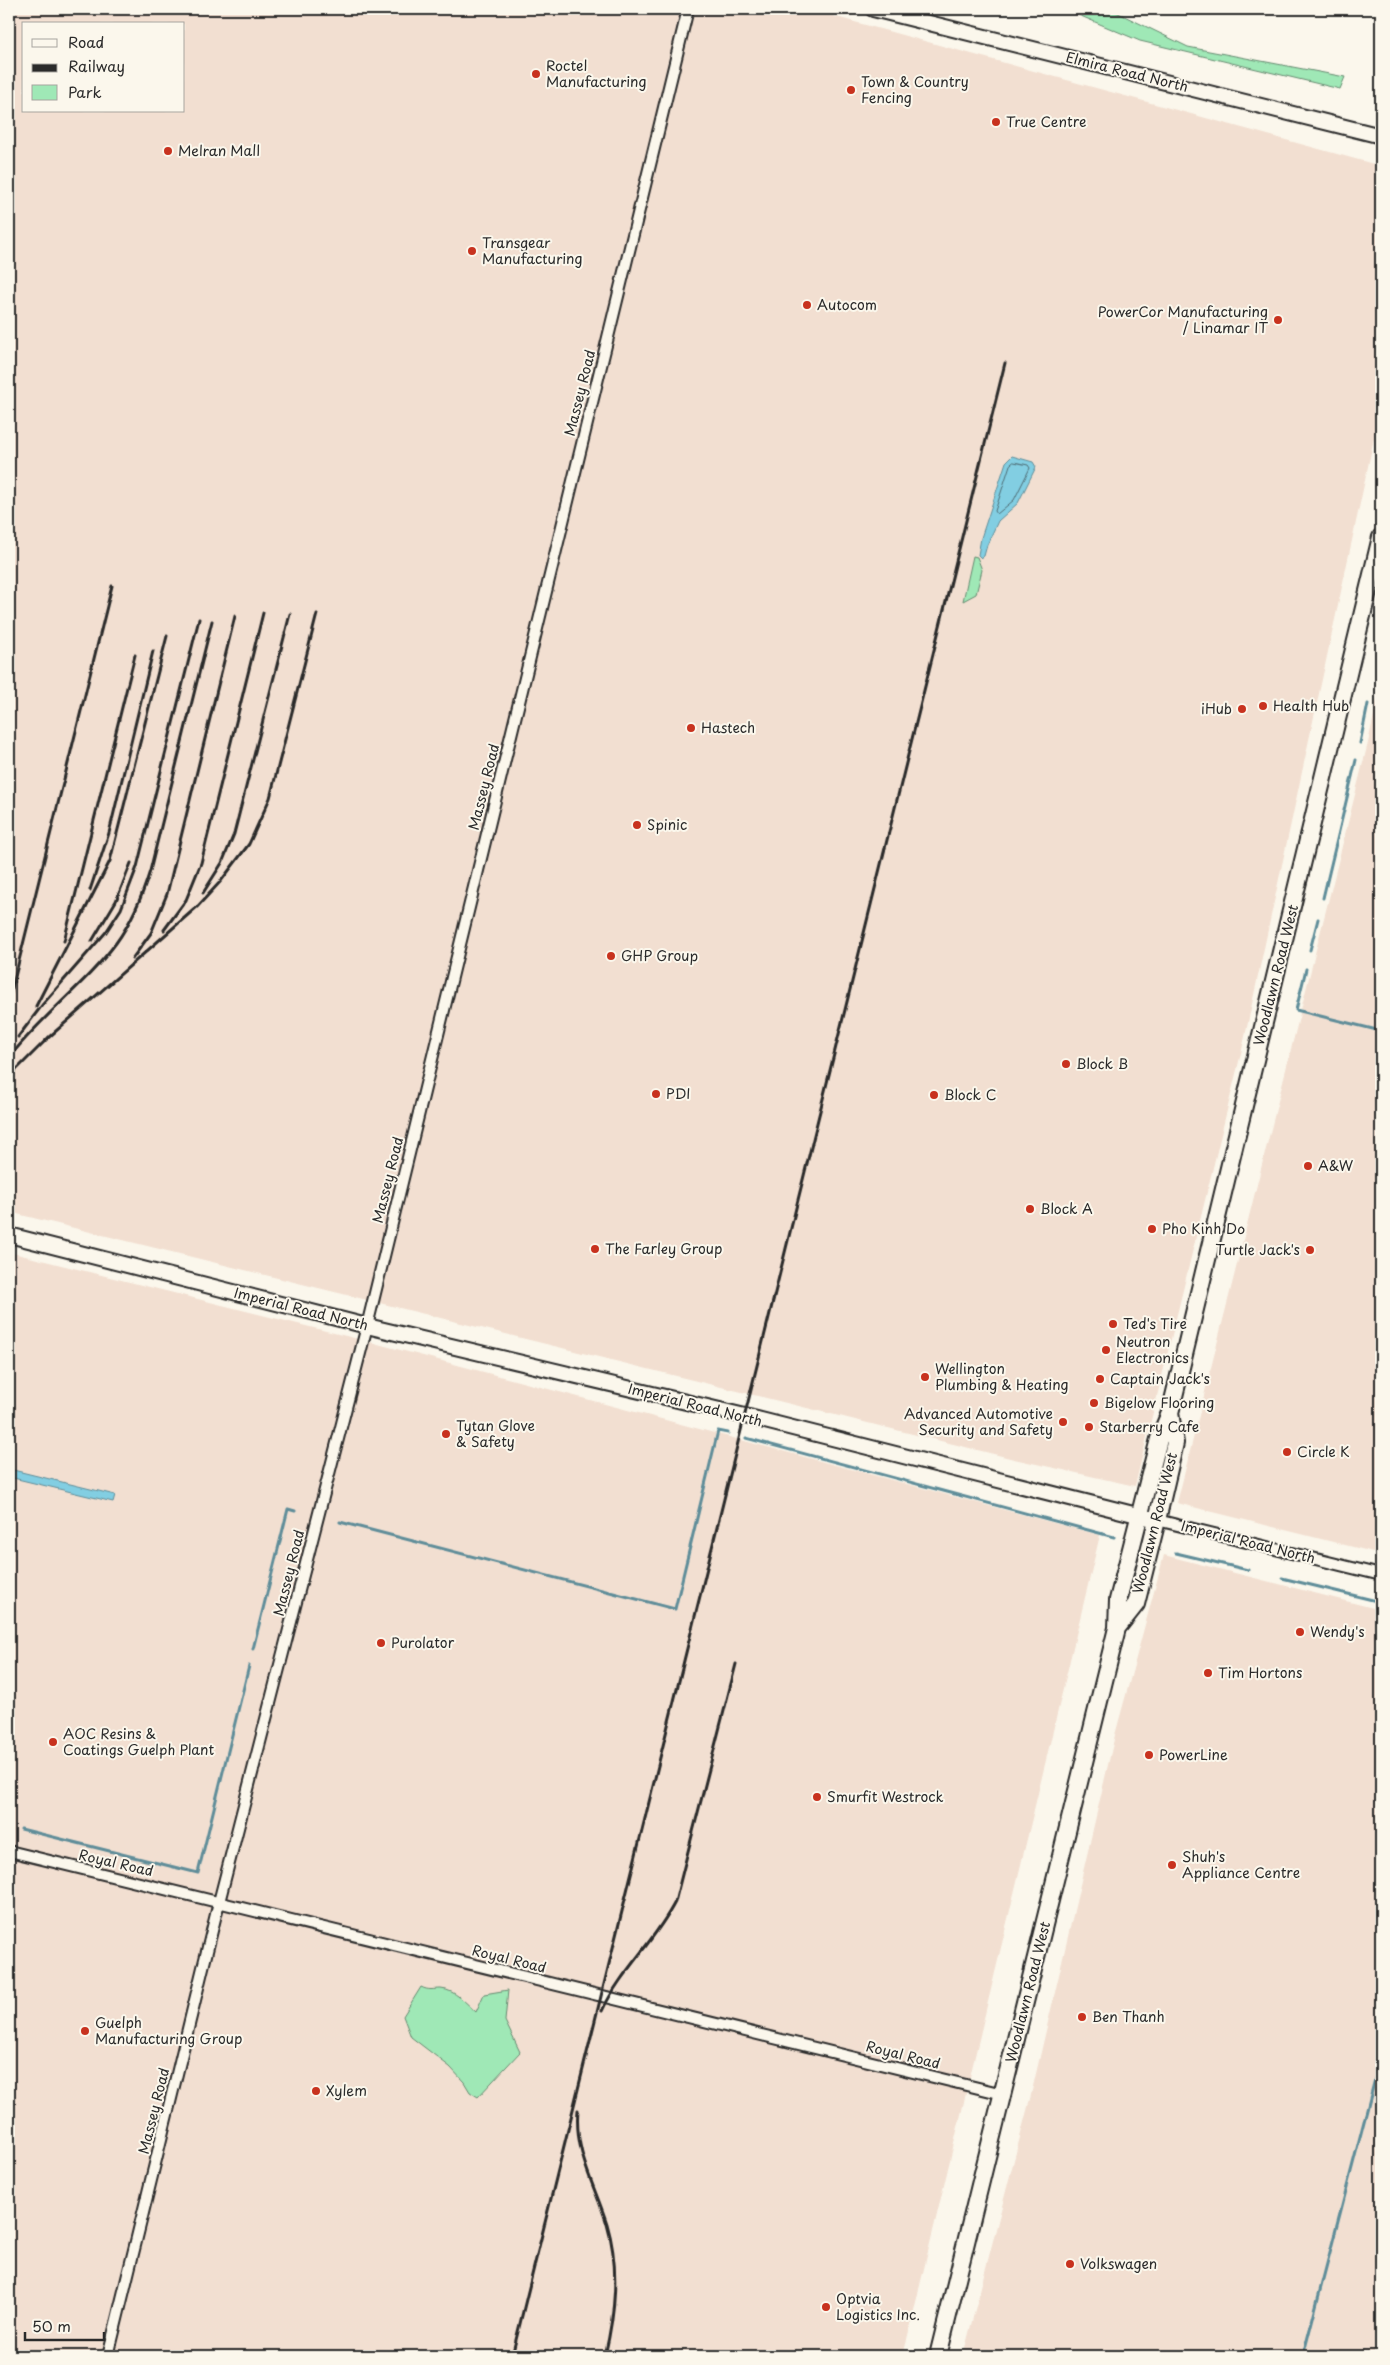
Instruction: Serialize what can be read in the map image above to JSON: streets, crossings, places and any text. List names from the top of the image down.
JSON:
{
  "streets": {
    "main road": ["Woodlawn Road West"],
    "street": [
      "Elmira Road North",
      "Massey Road",
      "Imperial Road North",
      "Royal Road"
    ]
  },
  "crossings": [
    ["Massey Road", "Imperial Road North"],
    ["Massey Road", "Royal Road"],
    ["Woodlawn Road West", "Imperial Road North"],
    ["Woodlawn Road West", "Royal Road"]
  ],
  "places": [
    "Roctel Manufacturing",
    "Town & Country Fencing",
    "True Centre",
    "Melran Mall",
    "Transgear Manufacturing",
    "Autocom",
    "PowerCor Manufacturing / Linamar IT",
    "Health Hub",
    "iHub",
    "Hastech",
    "Spinic",
    "GHP Group",
    "Block B",
    "PDI",
    "Block C",
    "A&W",
    "Block A",
    "Pho Kinh Do",
    "The Farley Group",
    "Turtle Jack's",
    "Ted's Tire",
    "Neutron Electronics",
    "Wellington Plumbing & Heating",
    "Captain Jack's",
    "Bigelow Flooring",
    "Advanced Automotive Security and Safety",
    "Starberry Cafe",
    "Tytan Glove & Safety",
    "Circle K",
    "Wendy's",
    "Purolator",
    "Tim Hortons",
    "AOC Resins & Coatings Guelph Plant",
    "PowerLine",
    "Smurfit Westrock",
    "Shuh's Appliance Centre",
    "Ben Thanh",
    "Guelph Manufacturing Group",
    "Xylem",
    "Volkswagen",
    "Optvia Logistics Inc."
  ],
  "legend": ["Road", "Railway", "Park"],
  "scale_bar": "50 m"
}
